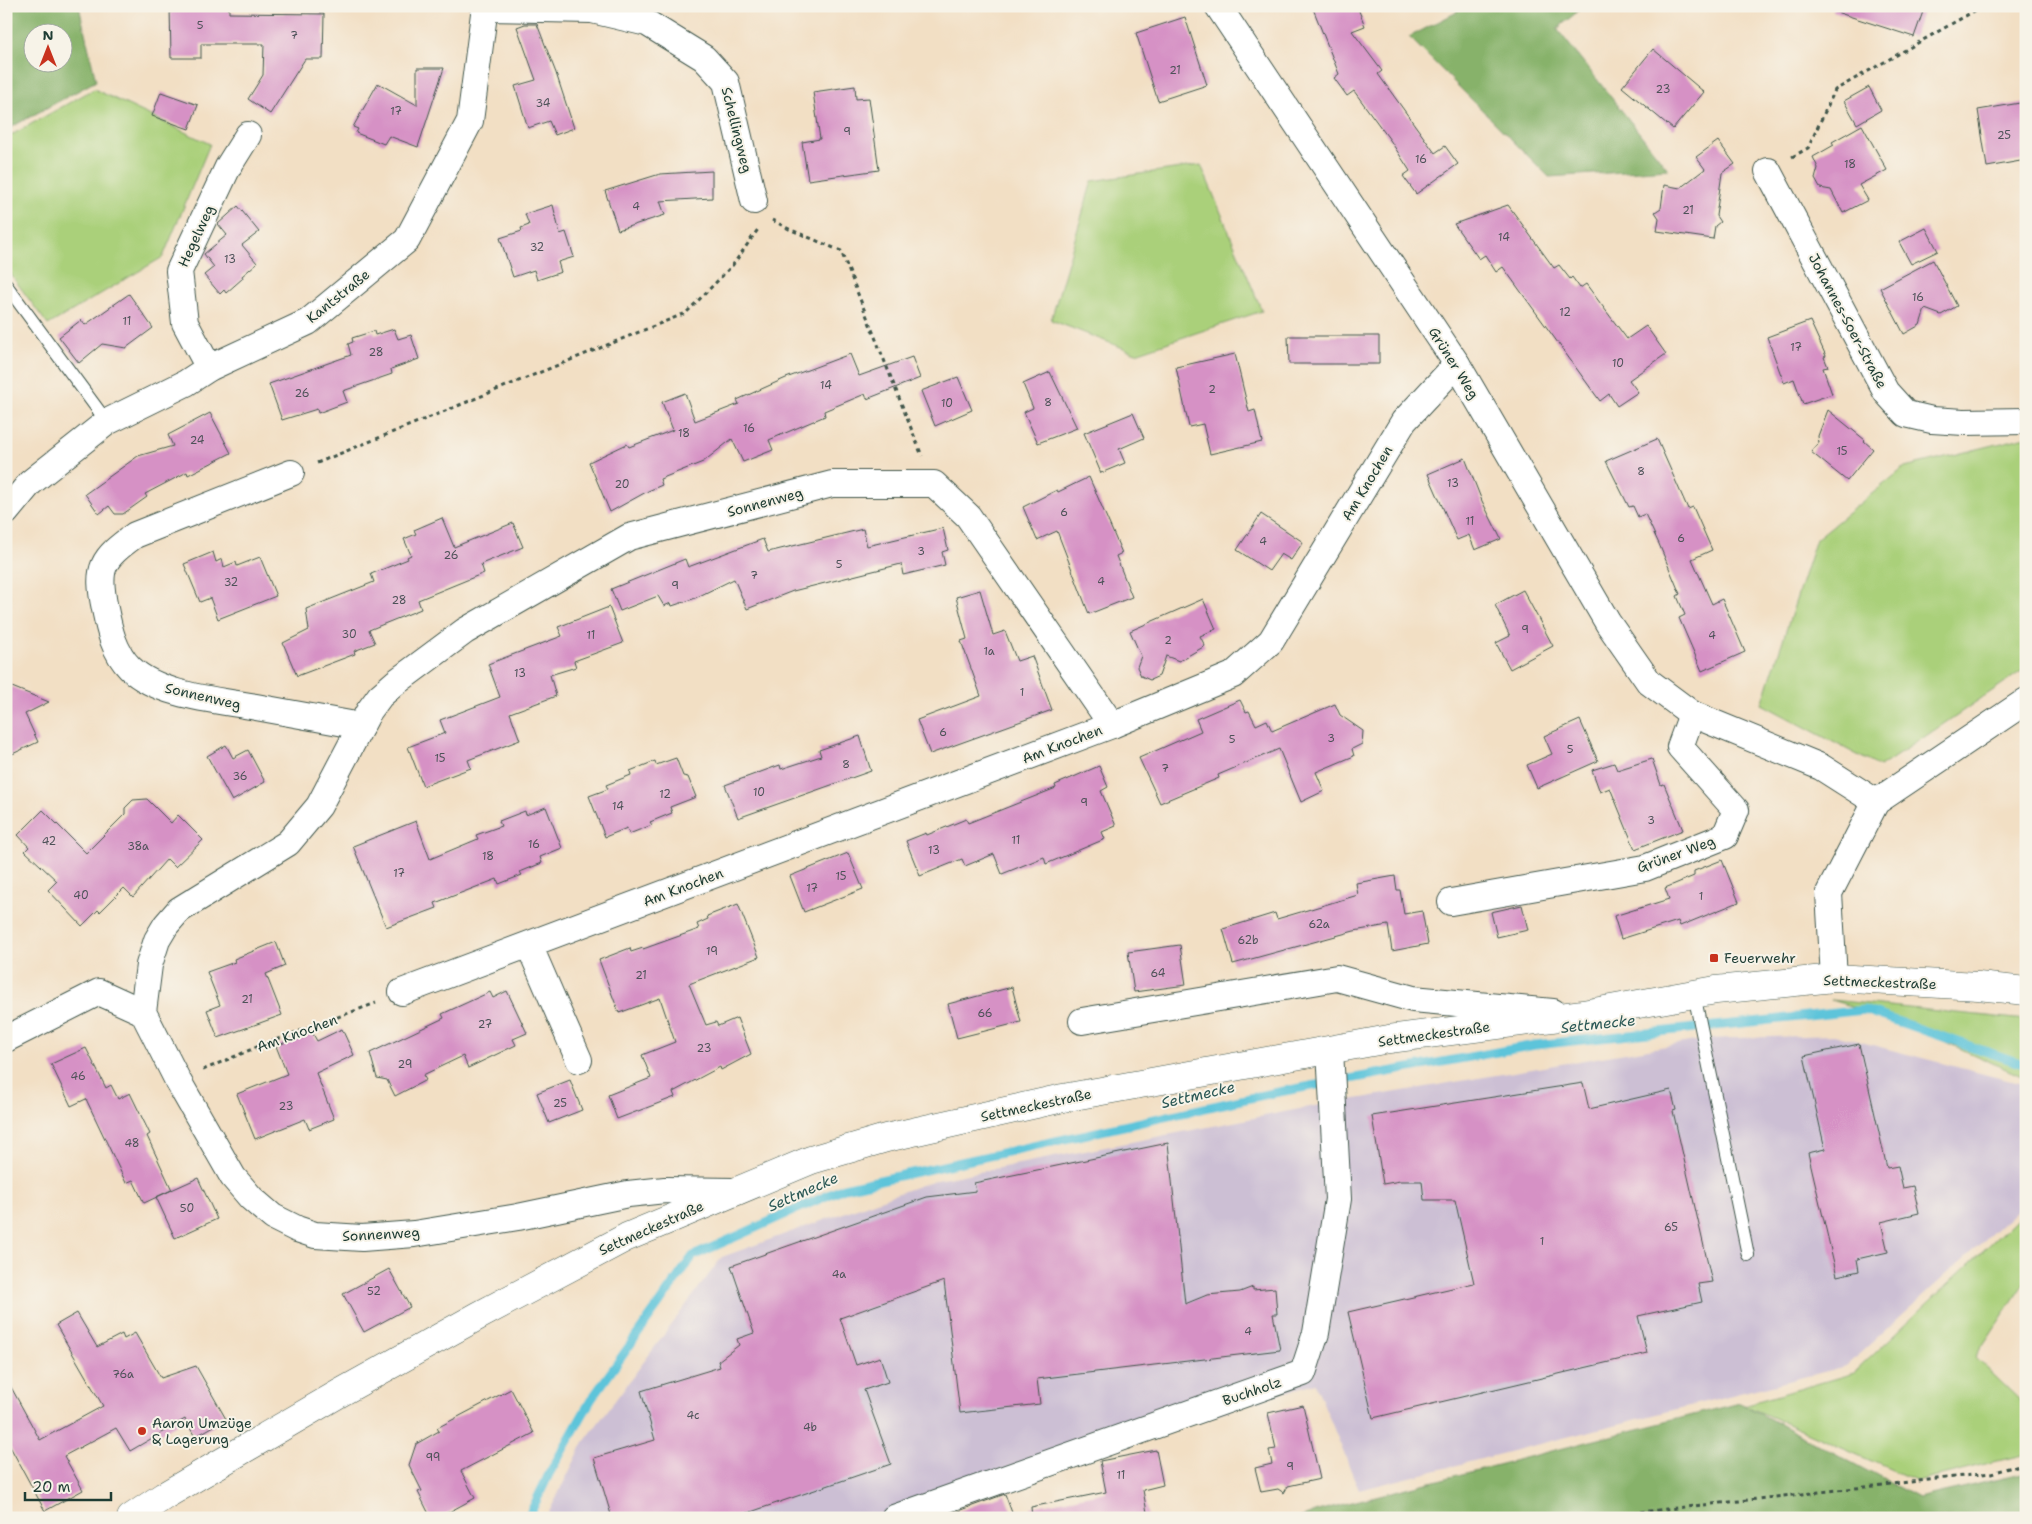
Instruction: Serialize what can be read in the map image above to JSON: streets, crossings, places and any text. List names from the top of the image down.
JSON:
{
  "streets": {
    "street": [
      "Schellingweg",
      "Hegelweg",
      "Kantstraße",
      "Johannes-Soer-Straße",
      "Grüner Weg",
      "Am Knochen",
      "Sonnenweg",
      "Settmeckestraße",
      "Buchholz"
    ]
  },
  "crossings": [
    ["Schellingweg", "Kantstraße"],
    ["Hegelweg", "Kantstraße"],
    ["Grüner Weg", "Am Knochen"],
    ["Am Knochen", "Sonnenweg"],
    ["Sonnenweg", "Settmeckestraße"],
    ["Settmeckestraße", "Buchholz"]
  ],
  "water": ["Settmecke"],
  "places": {
    "transit": ["Feuerwehr"],
    "other": ["Aaron Umzüge & Lagerung"]
  },
  "house_numbers": [
    "5",
    "7",
    "21",
    "23",
    "34",
    "17",
    "9",
    "25",
    "16",
    "18",
    "4",
    "21",
    "14",
    "32",
    "13",
    "16",
    "12",
    "11",
    "17",
    "28",
    "10",
    "14",
    "2",
    "26",
    "8",
    "10",
    "16",
    "18",
    "24",
    "15",
    "8",
    "13",
    "20",
    "6",
    "11",
    "6",
    "4",
    "3",
    "26",
    "5",
    "7",
    "4",
    "32",
    "9",
    "28",
    "9",
    "30",
    "11",
    "4",
    "2",
    "1a",
    "13",
    "1",
    "6",
    "3",
    "5",
    "5",
    "15",
    "8",
    "7",
    "36",
    "10",
    "12",
    "9",
    "14",
    "3",
    "11",
    "42",
    "16",
    "38a",
    "13",
    "18",
    "17",
    "15",
    "17",
    "40",
    "1",
    "62a",
    "62b",
    "19",
    "64",
    "21",
    "21",
    "66",
    "27",
    "23",
    "29",
    "46",
    "25",
    "23",
    "48",
    "50",
    "65",
    "1",
    "4a",
    "52",
    "4",
    "76a",
    "4c",
    "4b",
    "99",
    "9",
    "11"
  ],
  "scale_bar": "20 m",
  "north": "top"
}
